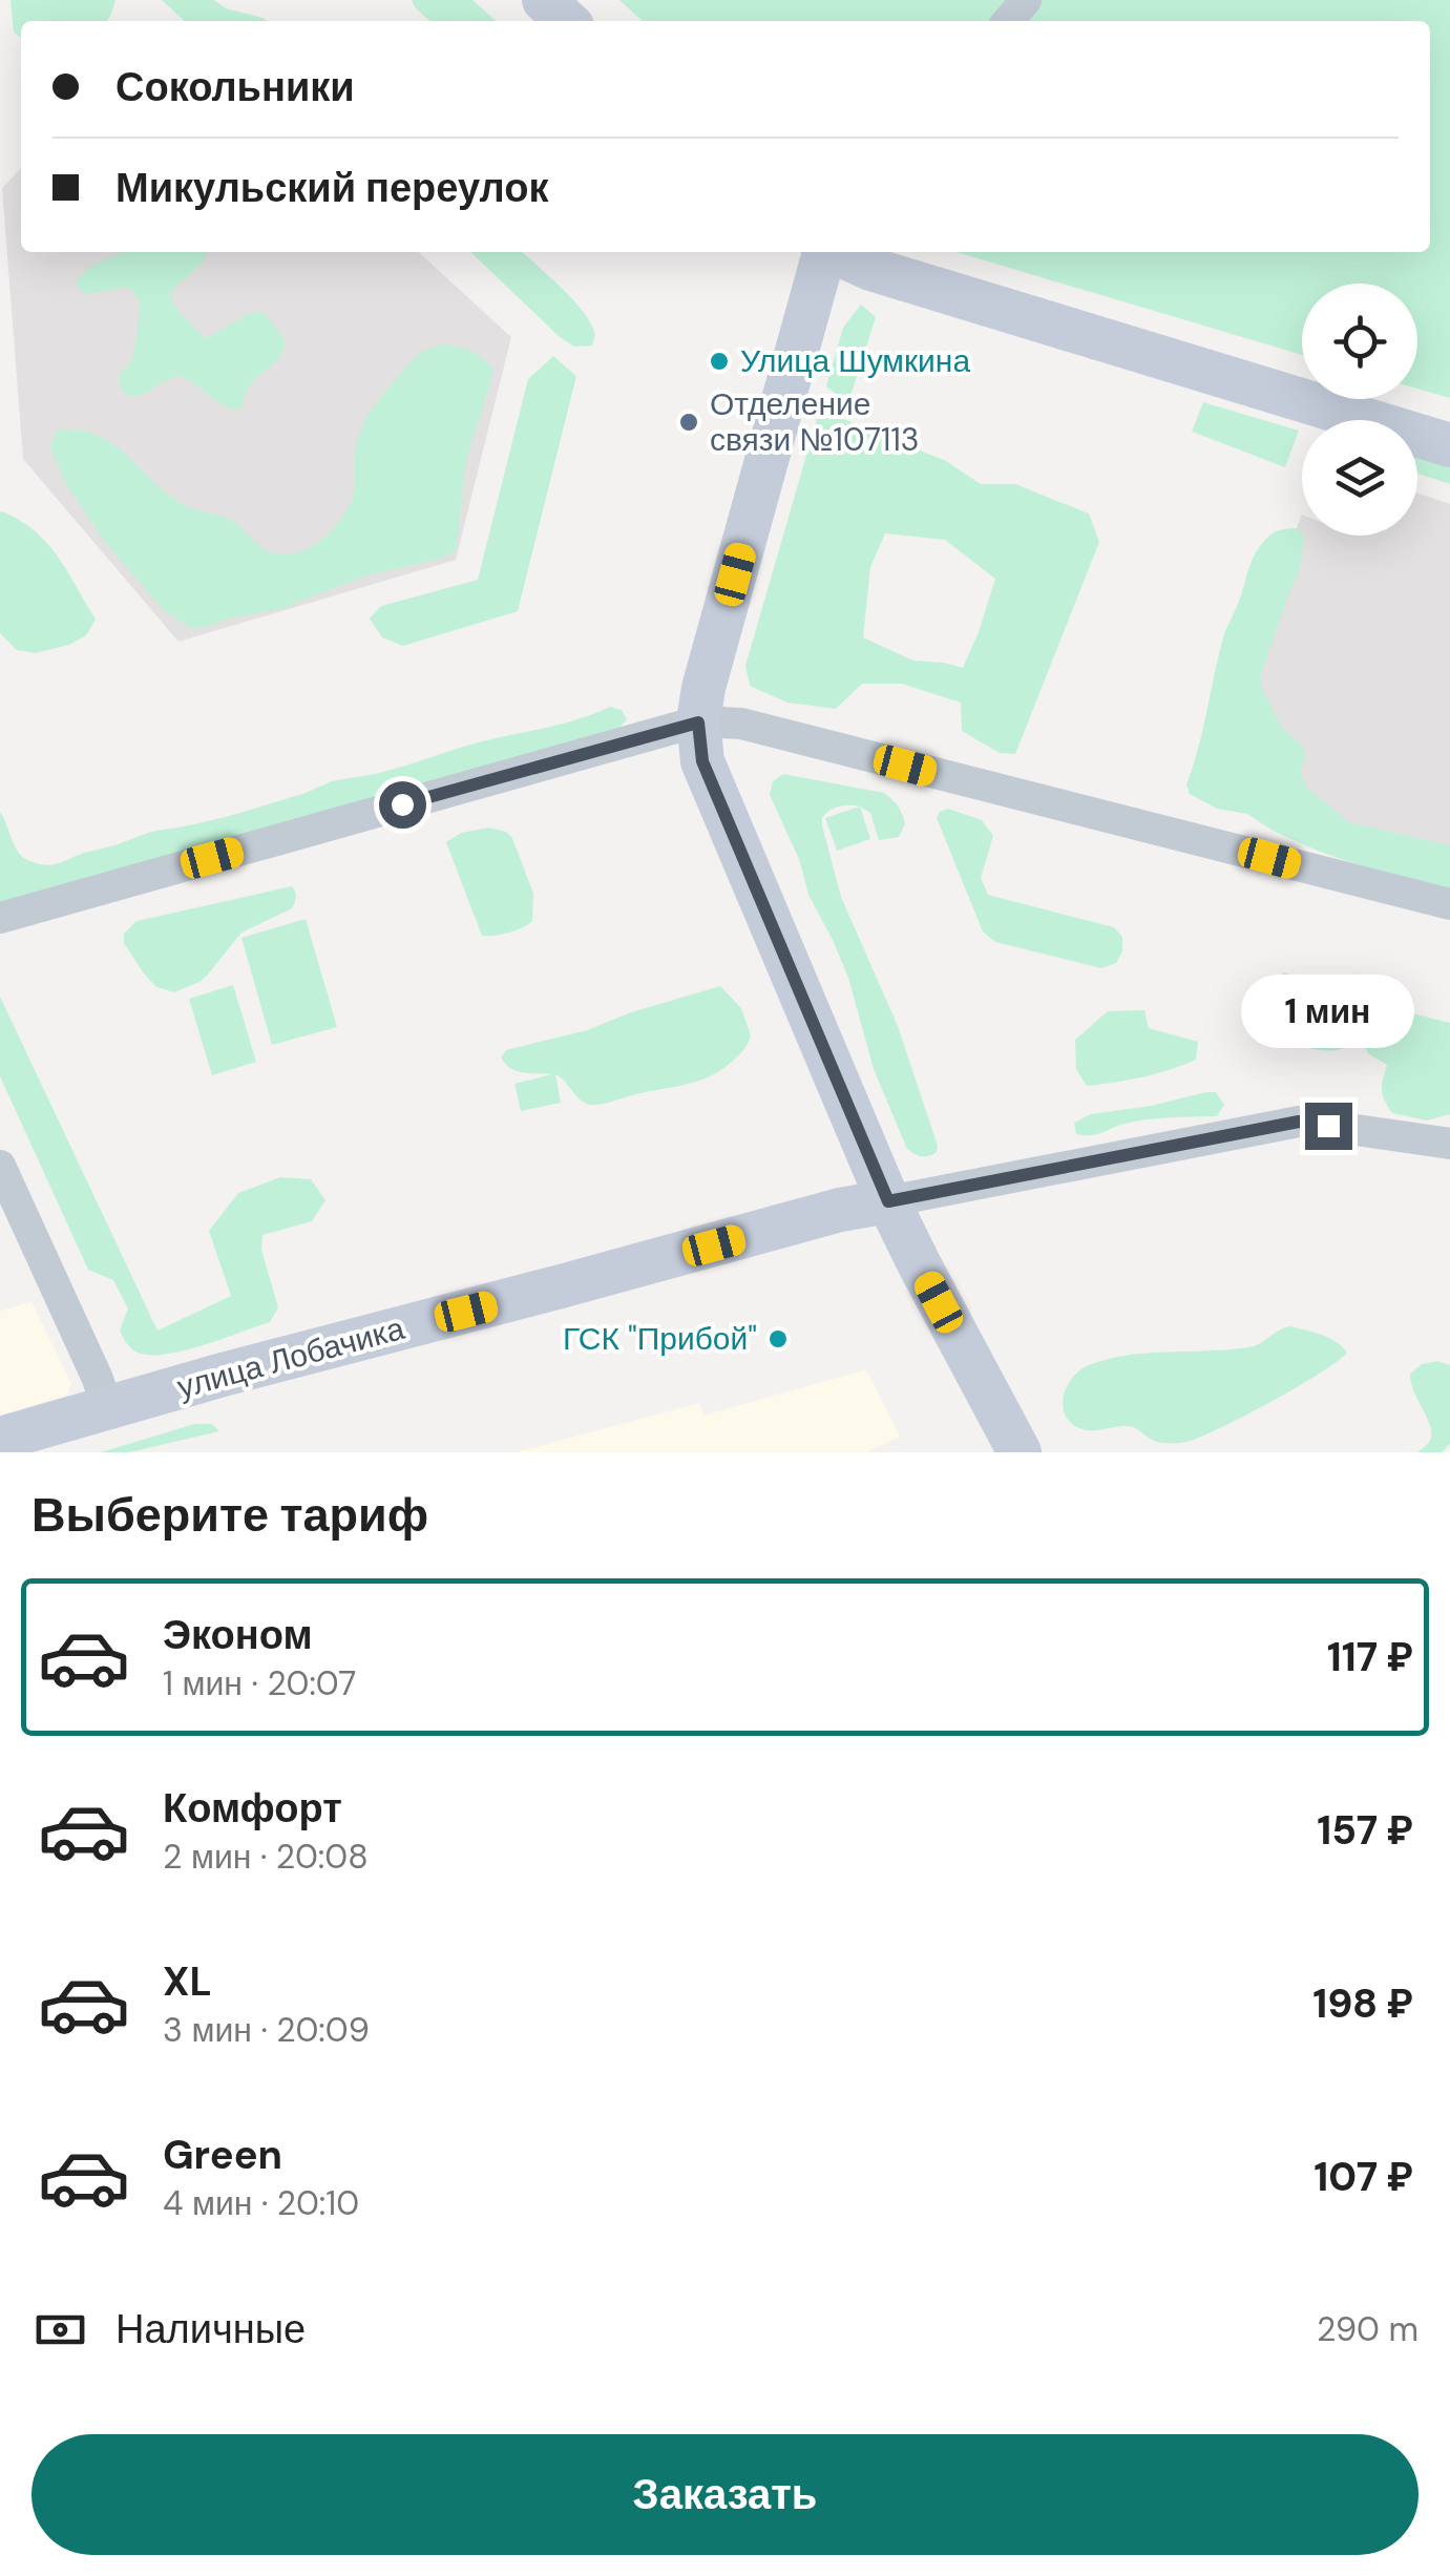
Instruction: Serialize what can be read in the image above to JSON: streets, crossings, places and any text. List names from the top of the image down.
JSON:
{
  "streets": {
    "street": ["улица Лобачика"]
  },
  "places": ["Улица Шумкина", "Отделение связи №107113", "ГСК \"Прибой\""],
  "page": {
    "banner": ["Сокольники", "Микульский переулок"],
    "bubble": "1 мин",
    "heading": "Выберите тариф",
    "list": [
      {
        "name": "Эконом",
        "note": "1 мин · 20:07",
        "value": "117 ₽"
      },
      {
        "name": "Комфорт",
        "note": "2 мин · 20:08",
        "value": "157 ₽"
      },
      {
        "name": "XL",
        "note": "3 мин · 20:09",
        "value": "198 ₽"
      },
      {
        "name": "Green",
        "note": "4 мин · 20:10",
        "value": "107 ₽"
      }
    ],
    "pay": ["Наличные", "290 m"],
    "buttons": "Заказать"
  }
}
